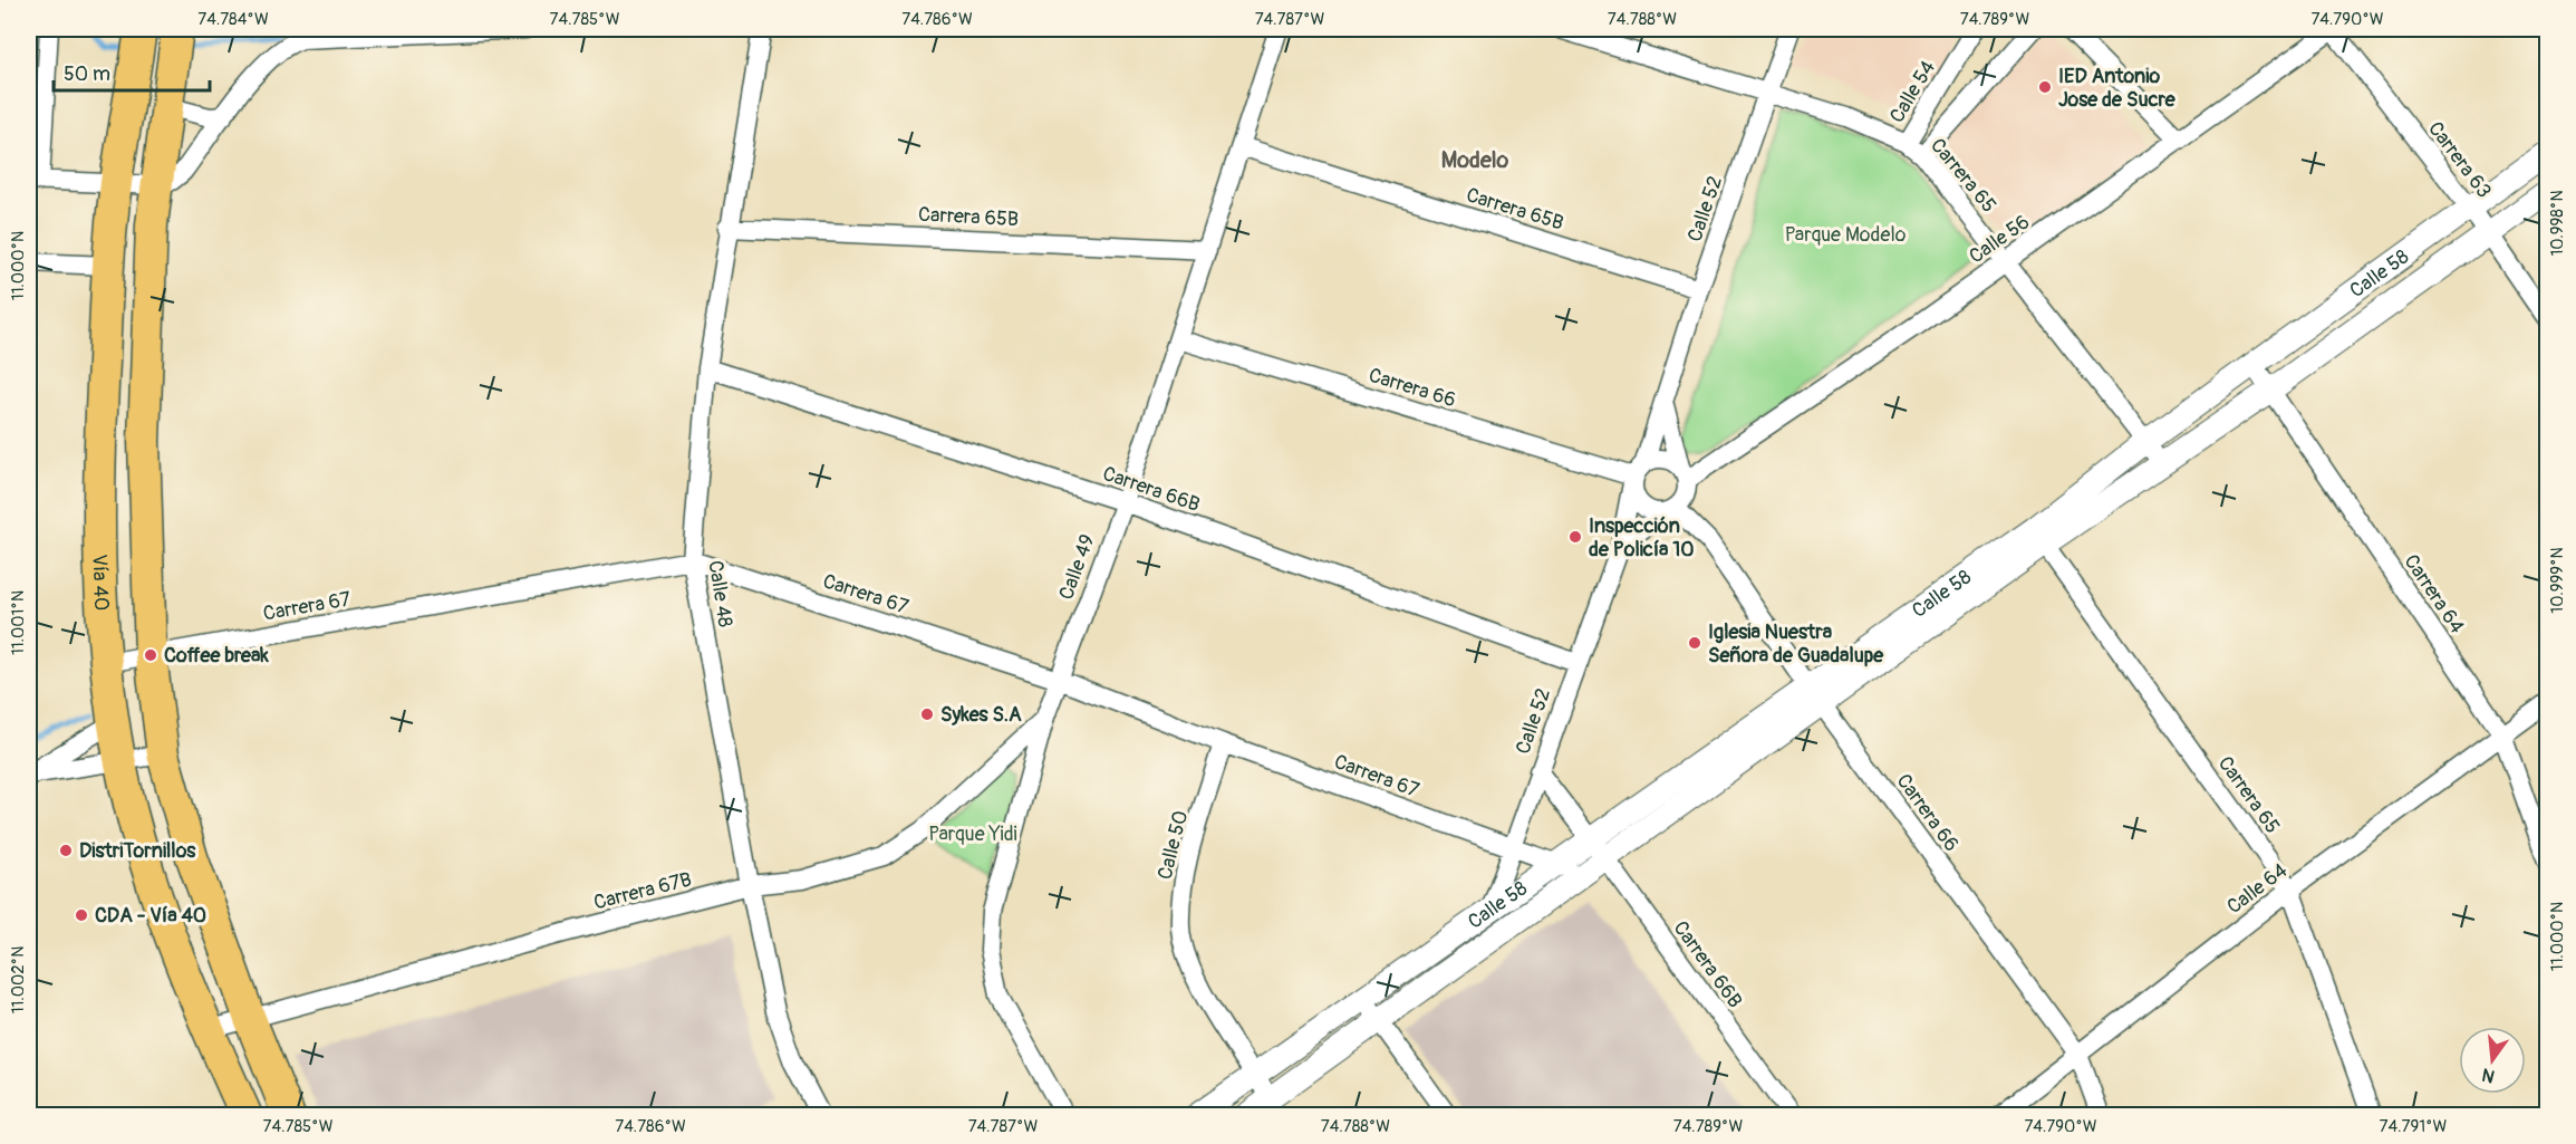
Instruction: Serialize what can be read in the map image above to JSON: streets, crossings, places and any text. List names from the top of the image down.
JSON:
{
  "streets": {
    "highway": ["Vía 40"],
    "street": [
      "Calle 54",
      "Carrera 63",
      "Carrera 65",
      "Carrera 65B",
      "Calle 52",
      "Calle 56",
      "Calle 58",
      "Carrera 66",
      "Carrera 66B",
      "Calle 49",
      "Calle 48",
      "Carrera 67",
      "Carrera 64",
      "Calle 50",
      "Calle 64",
      "Carrera 67B"
    ]
  },
  "crossings": [
    ["Calle 54", "Carrera 65"],
    ["Carrera 63", "Calle 56"],
    ["Carrera 63", "Calle 58"],
    ["Carrera 65", "Calle 52"],
    ["Carrera 65", "Calle 56"],
    ["Carrera 65", "Calle 58"],
    ["Carrera 65", "Calle 64"],
    ["Carrera 65B", "Calle 52"],
    ["Carrera 65B", "Calle 49"],
    ["Carrera 65B", "Calle 48"],
    ["Calle 52", "Calle 56"],
    ["Calle 52", "Calle 58"],
    ["Calle 52", "Carrera 66"],
    ["Calle 52", "Carrera 66B"],
    ["Calle 52", "Carrera 67"],
    ["Calle 56", "Carrera 66"],
    ["Calle 58", "Carrera 66"],
    ["Calle 58", "Carrera 66B"],
    ["Calle 58", "Carrera 67"],
    ["Calle 58", "Carrera 64"],
    ["Calle 58", "Calle 50"],
    ["Carrera 66", "Calle 49"],
    ["Carrera 66", "Calle 64"],
    ["Carrera 66B", "Calle 49"],
    ["Carrera 66B", "Calle 48"],
    ["Calle 49", "Carrera 67"],
    ["Calle 49", "Carrera 67B"],
    ["Vía 40", "Carrera 67"],
    ["Vía 40", "Carrera 67B"],
    ["Calle 48", "Carrera 67"],
    ["Calle 48", "Carrera 67B"],
    ["Carrera 67", "Calle 50"],
    ["Carrera 64", "Calle 64"]
  ],
  "districts": ["Modelo"],
  "parks": ["Parque Modelo", "Parque Yidi"],
  "places": [
    "IED Antonio Jose de Sucre",
    "Inspección de Policía 10",
    "Iglesia Nuestra Señora de Guadalupe",
    "Coffee break",
    "Sykes S.A",
    "DistriTornillos",
    "CDA - Vía 40"
  ],
  "scale_bar": "50 m",
  "north": "bottom",
  "coordinates": [
    "74.784°W",
    "74.785°W",
    "74.786°W",
    "74.787°W",
    "74.788°W",
    "74.789°W",
    "74.790°W",
    "10.998°N",
    "11.000°N",
    "10.999°N",
    "11.001°N",
    "11.002°N",
    "74.791°W"
  ]
}
